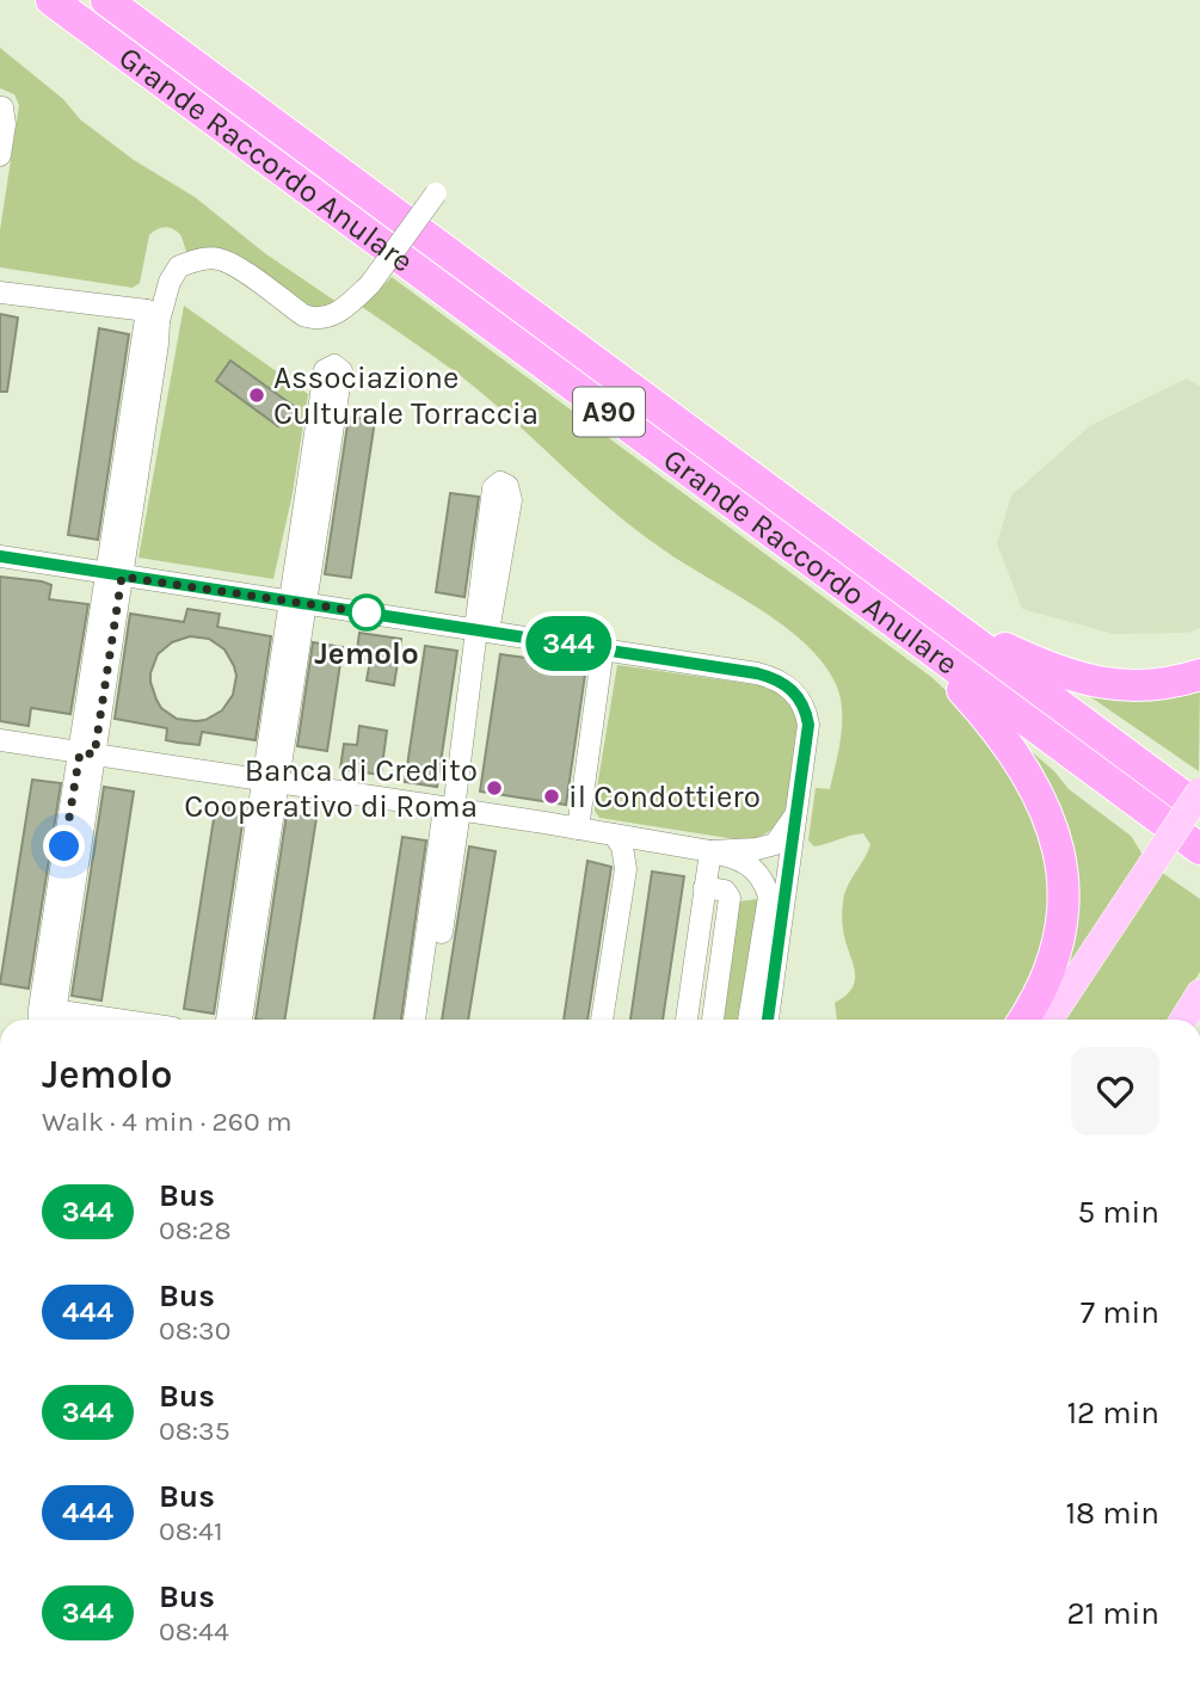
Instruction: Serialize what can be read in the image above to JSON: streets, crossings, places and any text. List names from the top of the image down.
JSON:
{
  "streets": {
    "highway": ["Grande Raccordo Anulare", "A90"]
  },
  "places": [
    "Associazione Culturale Torraccia",
    "Jemolo",
    "Banca di Credito Cooperativo di Roma",
    "il Condottiero"
  ],
  "lines": ["bus line 344"],
  "page": {
    "on_map": "344",
    "heading": ["Jemolo", "Walk · 4 min · 260 m"],
    "list": [
      {
        "mark": "344",
        "name": "Bus",
        "note": "08:28",
        "value": "5 min"
      },
      {
        "mark": "444",
        "name": "Bus",
        "note": "08:30",
        "value": "7 min"
      },
      {
        "mark": "344",
        "name": "Bus",
        "note": "08:35",
        "value": "12 min"
      },
      {
        "mark": "444",
        "name": "Bus",
        "note": "08:41",
        "value": "18 min"
      },
      {
        "mark": "344",
        "name": "Bus",
        "note": "08:44",
        "value": "21 min"
      }
    ]
  }
}
